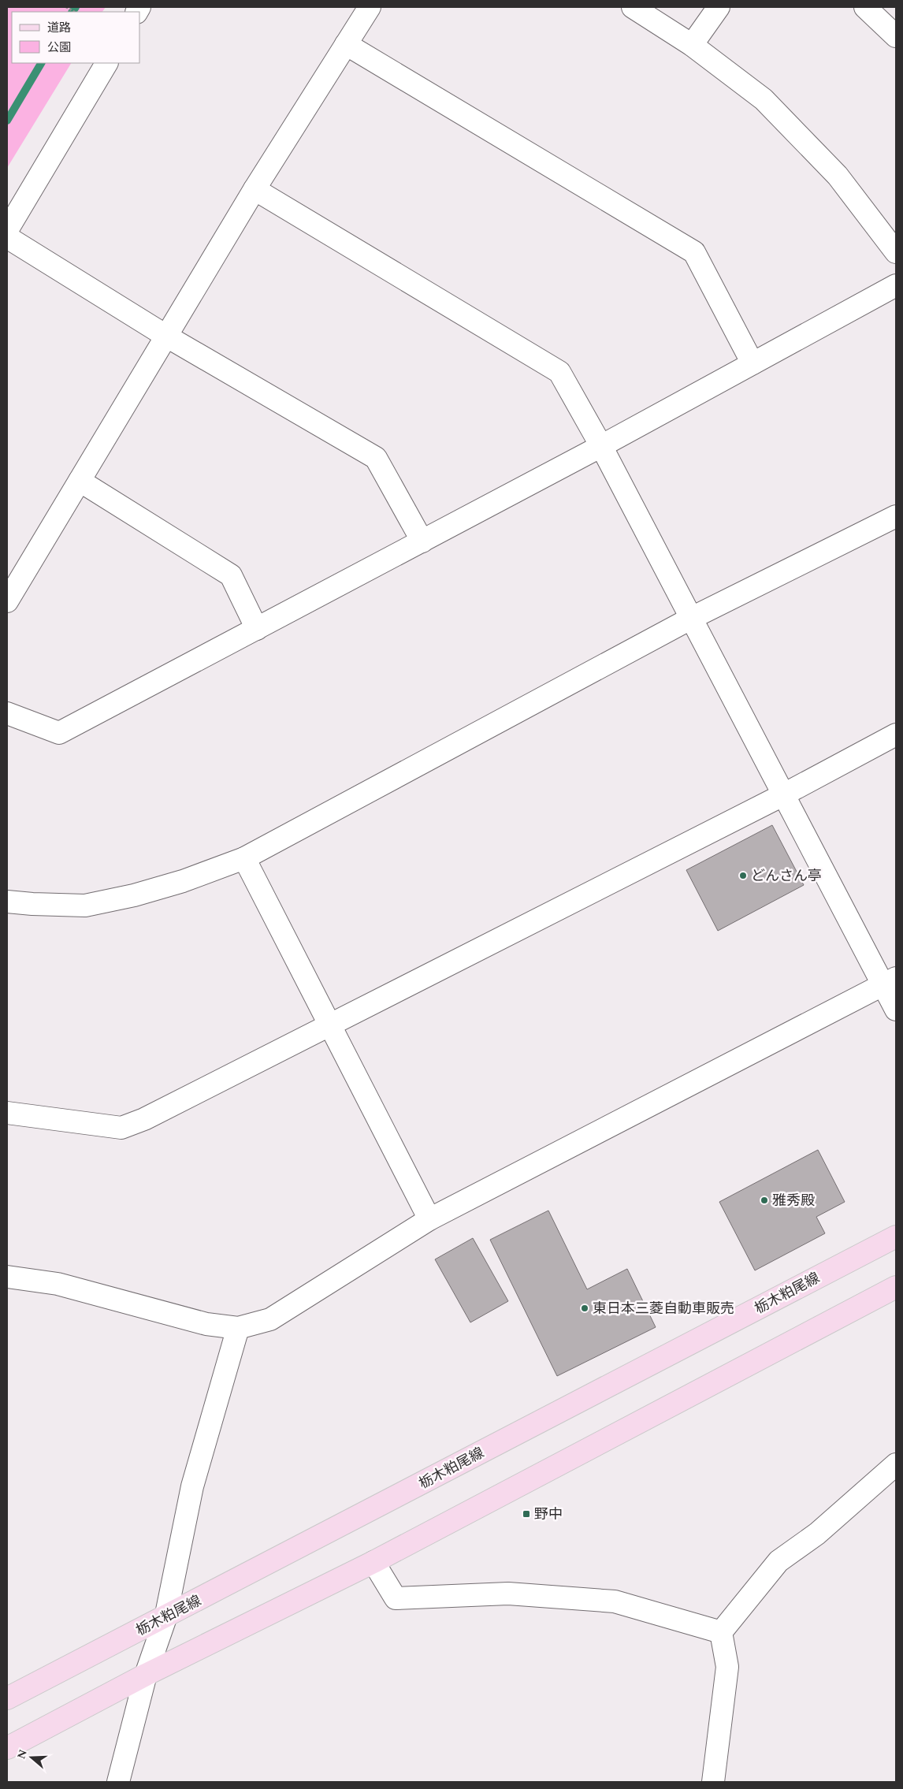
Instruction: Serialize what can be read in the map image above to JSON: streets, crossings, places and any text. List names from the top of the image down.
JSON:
{
  "streets": {
    "main road": ["栃木粕尾線"]
  },
  "places": {
    "other": ["どんさん亭", "雅秀殿", "東日本三菱自動車販売"],
    "transit": ["野中"]
  },
  "legend": ["道路", "公園"],
  "north": "left"
}
